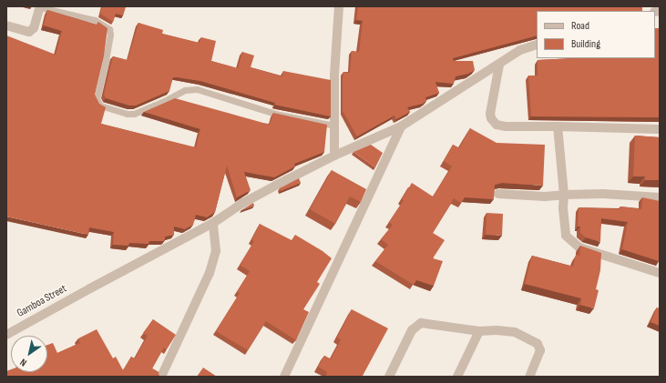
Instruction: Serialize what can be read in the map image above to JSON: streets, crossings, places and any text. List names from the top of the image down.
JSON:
{
  "streets": {
    "street": ["Gamboa Street"]
  },
  "legend": ["Road", "Building"],
  "north": "bottom left"
}
